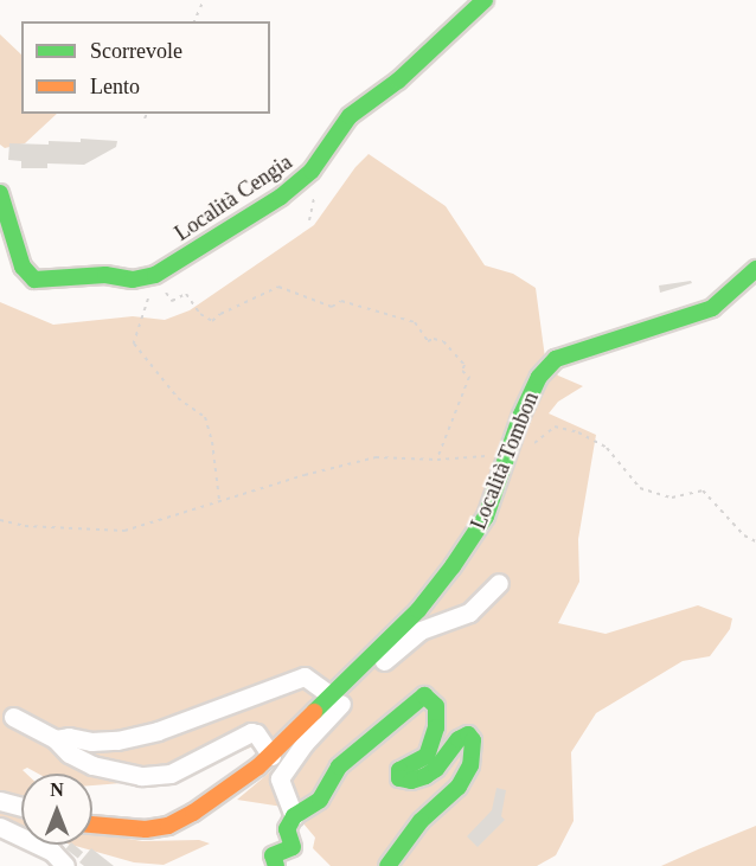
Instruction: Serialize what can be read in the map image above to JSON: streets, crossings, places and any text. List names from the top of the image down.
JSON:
{
  "streets": {
    "street": ["Località Cengia", "Località Tombon"]
  },
  "legend": ["Scorrevole", "Lento"],
  "north": "top"
}
